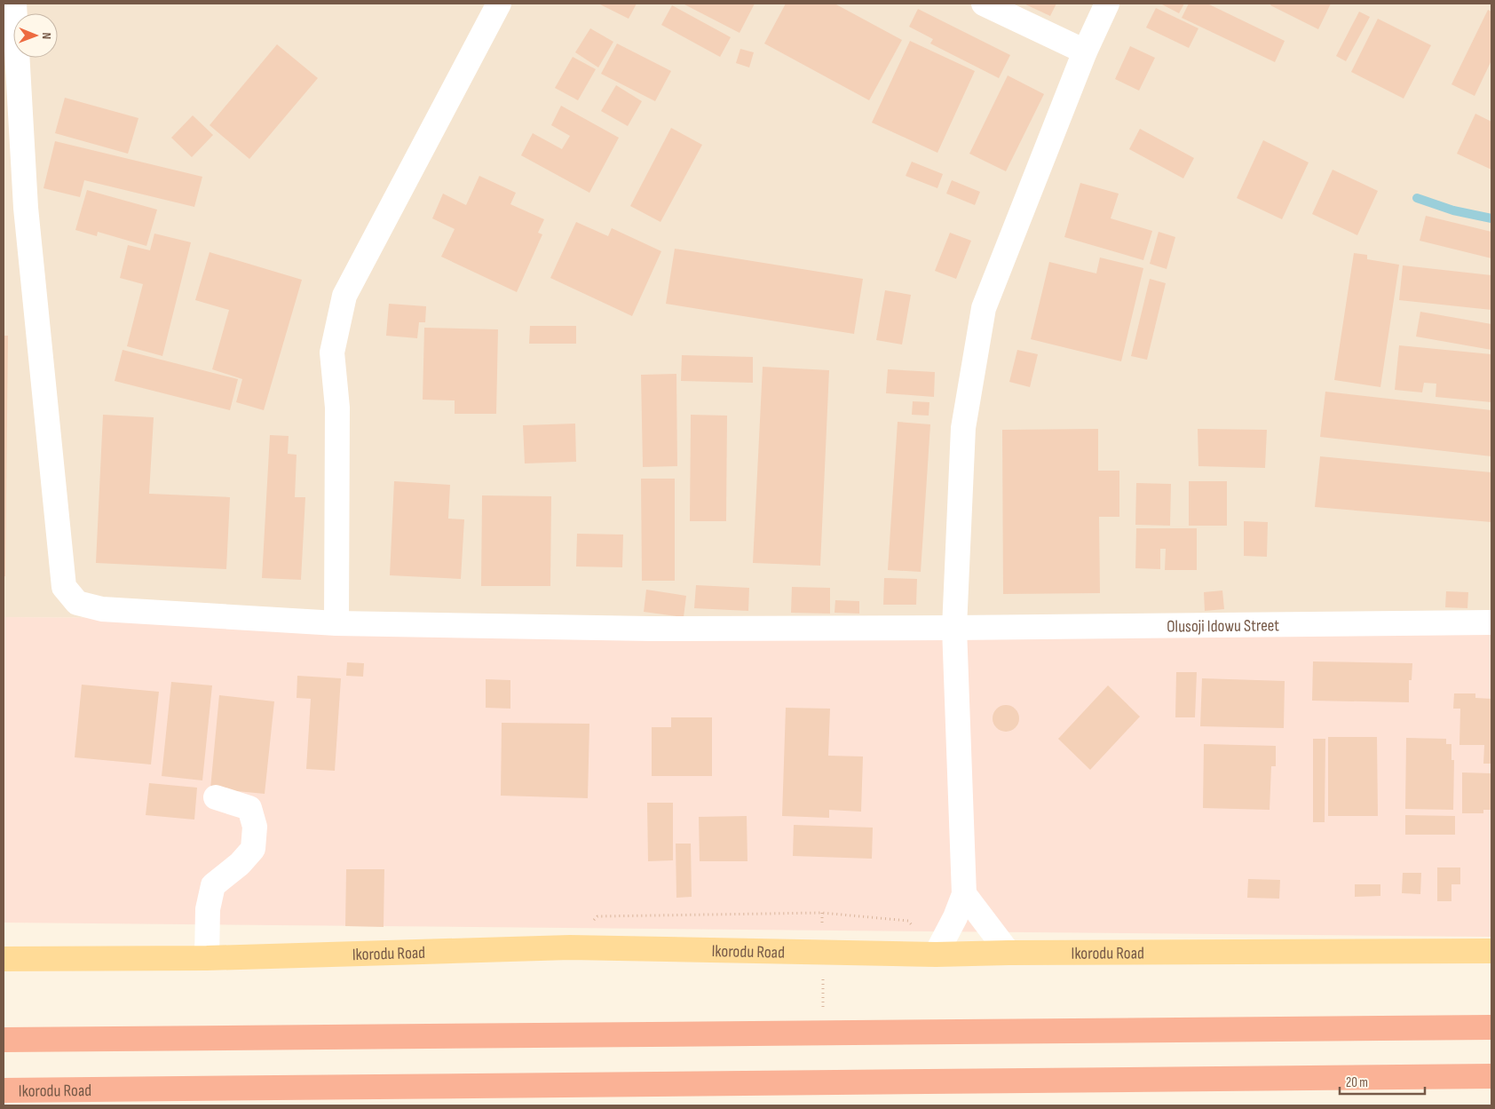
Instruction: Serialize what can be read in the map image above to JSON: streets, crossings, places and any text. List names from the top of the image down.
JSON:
{
  "streets": {
    "highway": ["Ikorodu Road"],
    "street": ["Olusoji Idowu Street"]
  },
  "scale_bar": "20 m",
  "north": "right"
}
